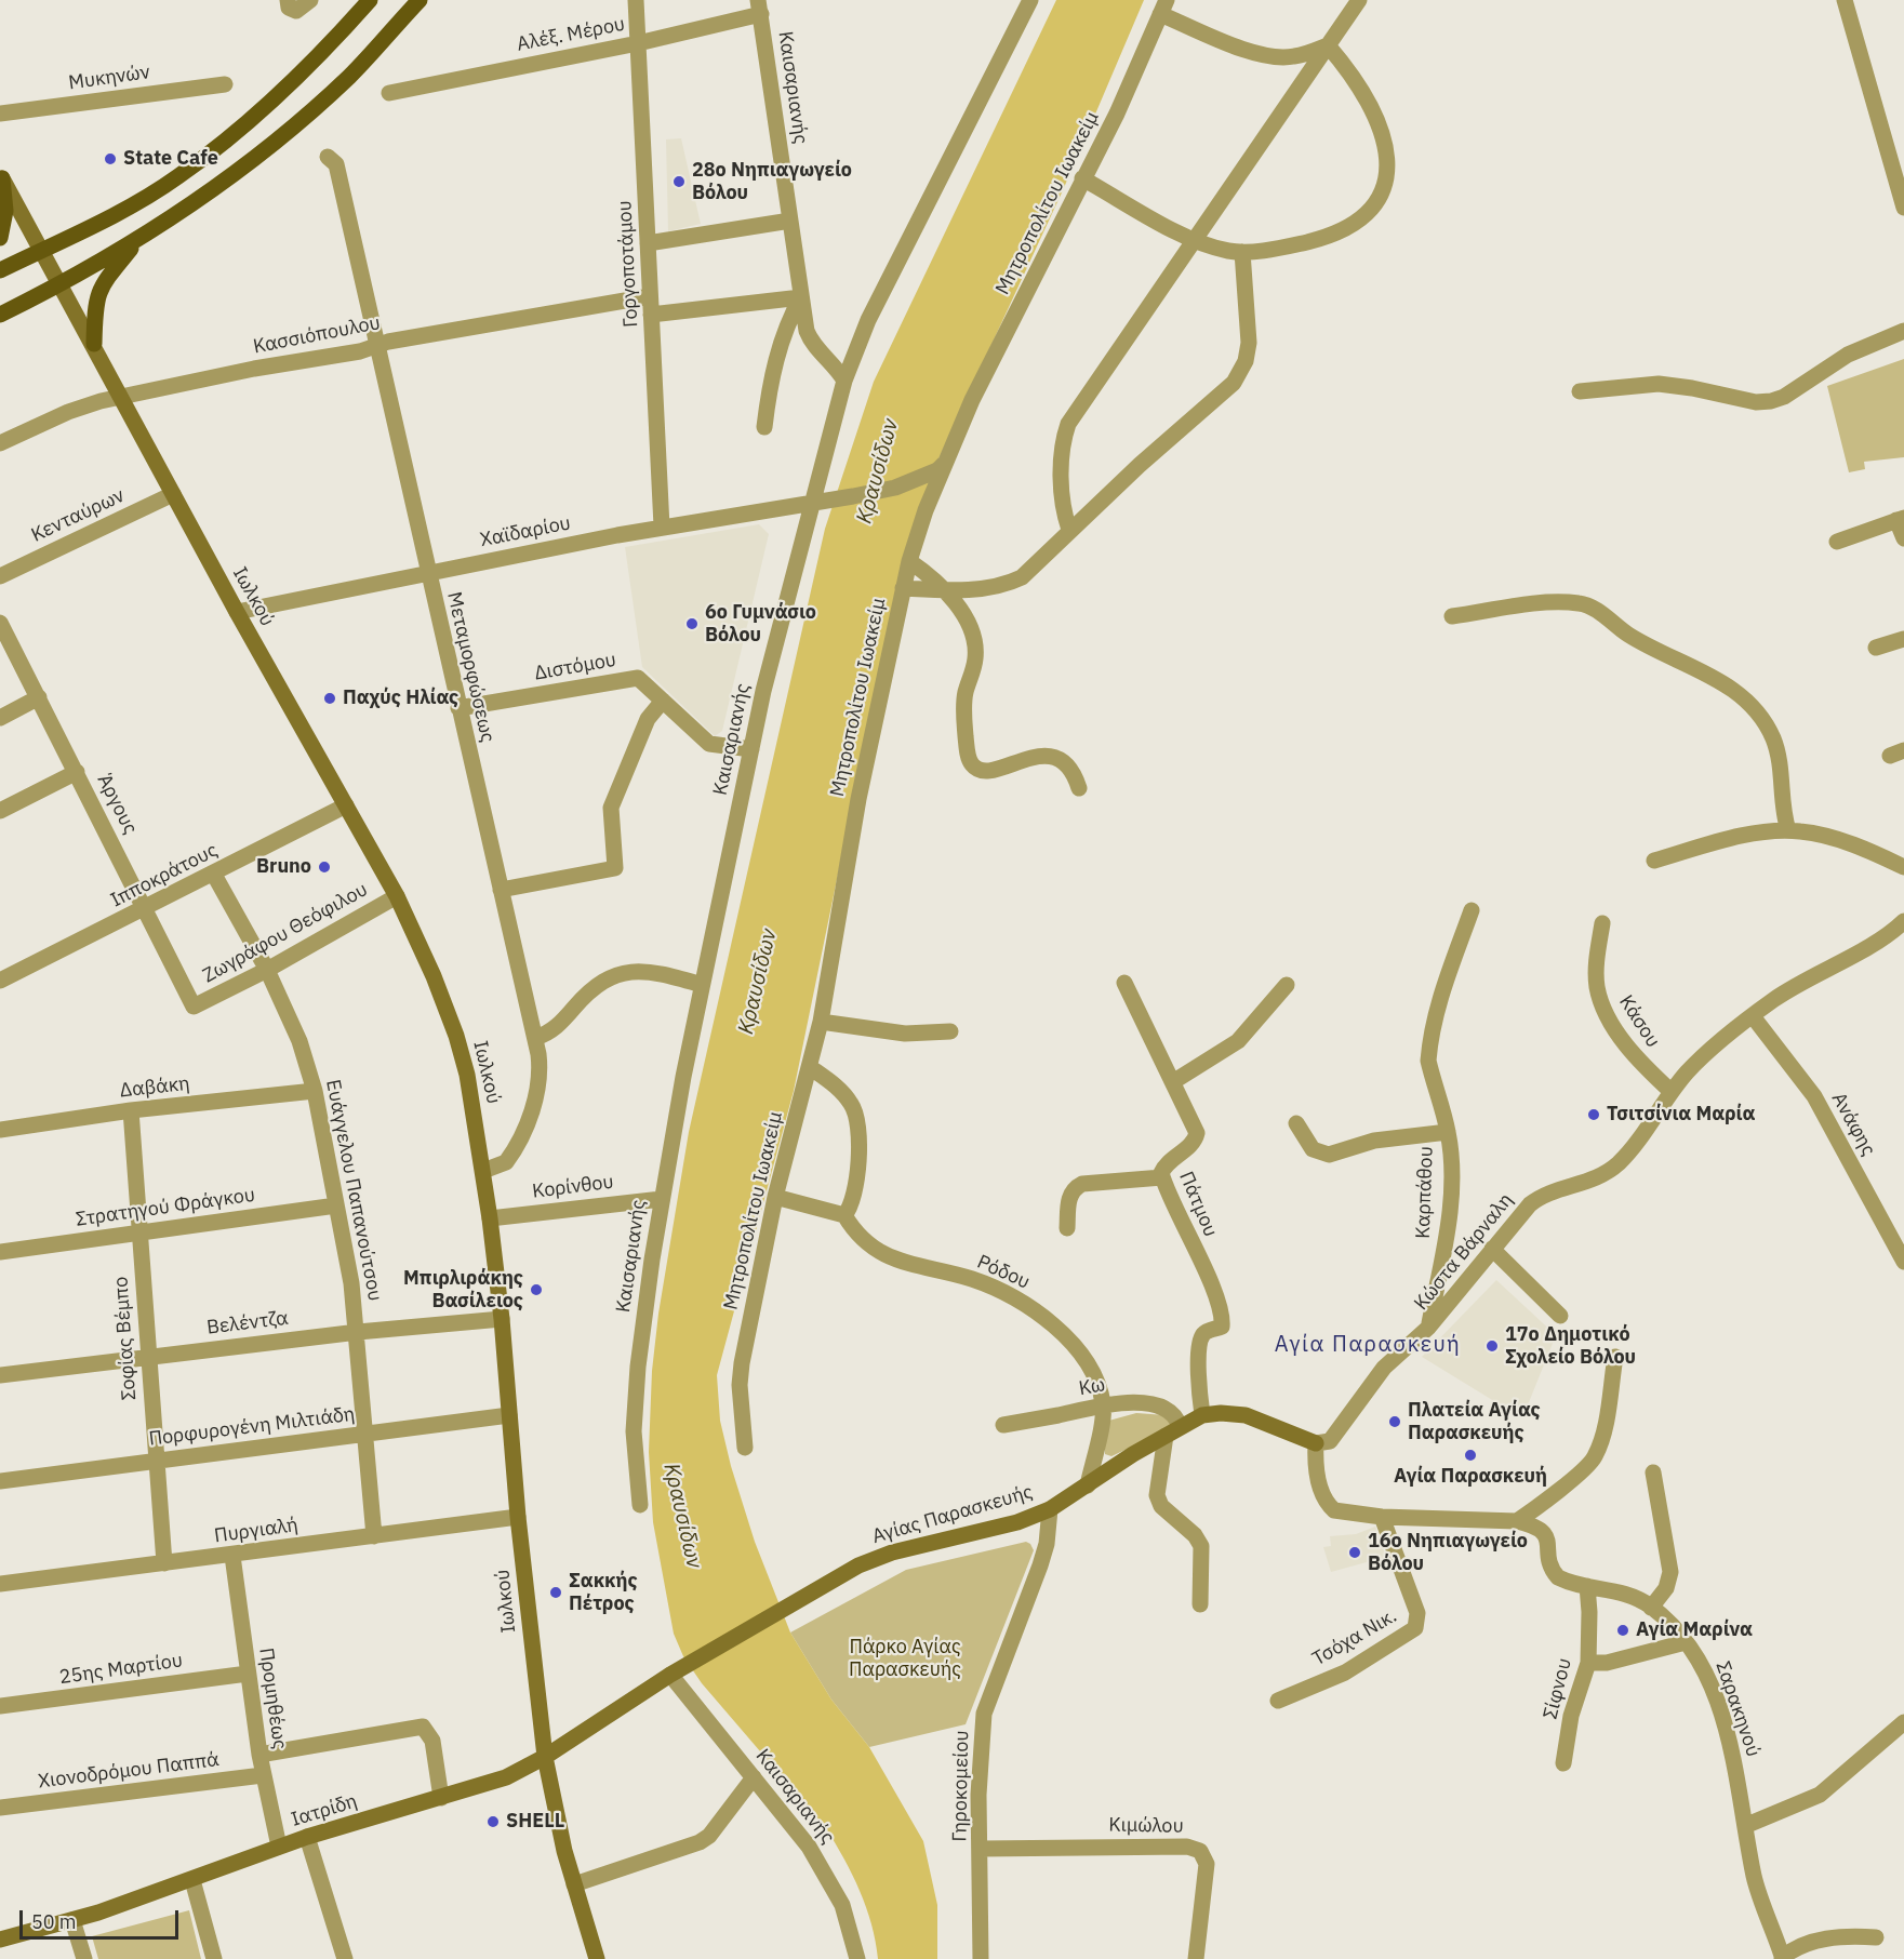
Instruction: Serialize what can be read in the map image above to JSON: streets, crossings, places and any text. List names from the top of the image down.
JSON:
{
  "streets": {
    "main road": ["Ιωλκού", "Αγίας Παρασκευής", "Ιατρίδη"],
    "street": [
      "Αλέξ. Μέρου",
      "Μυκηνών",
      "Καισαριανής",
      "Μητροπολίτου Ιωακείμ",
      "Γοργοποτάμου",
      "Κασσιόπουλου",
      "Κενταύρων",
      "Χαϊδαρίου",
      "Μεταμορφώσεως",
      "Διστόμου",
      "Άργους",
      "Ιπποκράτους",
      "Ζωγράφου Θεόφιλου",
      "Κάσου",
      "Δαβάκη",
      "Ανάφης",
      "Κορίνθου",
      "Ευάγγελου Παπανούτσου",
      "Καρπάθου",
      "Πάτμου",
      "Στρατηγού Φράγκου",
      "Κώστα Βάρναλη",
      "Ρόδου",
      "Βελέντζα",
      "Σοφίας Βέμπο",
      "Κω",
      "Πορφυρογένη Μιλτιάδη",
      "Πυργιαλή",
      "Τσόχα Νικ.",
      "25ης Μαρτίου",
      "Σίφνου",
      "Προμηθέως",
      "Σαρακηνού",
      "Χιονοδρόμου Παππά",
      "Γηροκομείου",
      "Κιμώλου"
    ]
  },
  "crossings": [
    ["Αλέξ. Μέρου", "Καισαριανής"],
    ["Αλέξ. Μέρου", "Γοργοποτάμου"],
    ["Καισαριανής", "Χαϊδαρίου"],
    ["Καισαριανής", "Διστόμου"],
    ["Καισαριανής", "Κορίνθου"],
    ["Καισαριανής", "Αγίας Παρασκευής"],
    ["Μητροπολίτου Ιωακείμ", "Χαϊδαρίου"],
    ["Γοργοποτάμου", "Κασσιόπουλου"],
    ["Γοργοποτάμου", "Χαϊδαρίου"],
    ["Κασσιόπουλου", "Ιωλκού"],
    ["Κασσιόπουλου", "Μεταμορφώσεως"],
    ["Κενταύρων", "Ιωλκού"],
    ["Χαϊδαρίου", "Ιωλκού"],
    ["Χαϊδαρίου", "Μεταμορφώσεως"],
    ["Ιωλκού", "Μεταμορφώσεως"],
    ["Ιωλκού", "Ιπποκράτους"],
    ["Ιωλκού", "Ζωγράφου Θεόφιλου"],
    ["Ιωλκού", "Κορίνθου"],
    ["Ιωλκού", "Βελέντζα"],
    ["Ιωλκού", "Πορφυρογένη Μιλτιάδη"],
    ["Ιωλκού", "Αγίας Παρασκευής"],
    ["Ιωλκού", "Πυργιαλή"],
    ["Ιωλκού", "Ιατρίδη"],
    ["Μεταμορφώσεως", "Διστόμου"],
    ["Άργους", "Ιπποκράτους"],
    ["Άργους", "Ζωγράφου Θεόφιλου"],
    ["Ιπποκράτους", "Ευάγγελου Παπανούτσου"],
    ["Ζωγράφου Θεόφιλου", "Ευάγγελου Παπανούτσου"],
    ["Κάσου", "Κώστα Βάρναλη"],
    ["Δαβάκη", "Ευάγγελου Παπανούτσου"],
    ["Δαβάκη", "Σοφίας Βέμπο"],
    ["Ανάφης", "Κώστα Βάρναλη"],
    ["Ευάγγελου Παπανούτσου", "Στρατηγού Φράγκου"],
    ["Ευάγγελου Παπανούτσου", "Βελέντζα"],
    ["Ευάγγελου Παπανούτσου", "Πορφυρογένη Μιλτιάδη"],
    ["Ευάγγελου Παπανούτσου", "Πυργιαλή"],
    ["Καρπάθου", "Κώστα Βάρναλη"],
    ["Πάτμου", "Αγίας Παρασκευής"],
    ["Στρατηγού Φράγκου", "Σοφίας Βέμπο"],
    ["Κώστα Βάρναλη", "Αγίας Παρασκευής"],
    ["Κώστα Βάρναλη", "Σαρακηνού"],
    ["Ρόδου", "Κω"],
    ["Βελέντζα", "Σοφίας Βέμπο"],
    ["Σοφίας Βέμπο", "Πορφυρογένη Μιλτιάδη"],
    ["Σοφίας Βέμπο", "Πυργιαλή"],
    ["Κω", "Αγίας Παρασκευής"],
    ["Αγίας Παρασκευής", "Σαρακηνού"],
    ["Αγίας Παρασκευής", "Γηροκομείου"],
    ["Αγίας Παρασκευής", "Ιατρίδη"],
    ["Πυργιαλή", "Προμηθέως"],
    ["Τσόχα Νικ.", "Σαρακηνού"],
    ["25ης Μαρτίου", "Προμηθέως"],
    ["Σίφνου", "Σαρακηνού"],
    ["Προμηθέως", "Χιονοδρόμου Παππά"],
    ["Προμηθέως", "Ιατρίδη"],
    ["Γηροκομείου", "Κιμώλου"]
  ],
  "districts": ["Αγία Παρασκευή"],
  "water": ["Κραυσίδων"],
  "parks": ["Πάρκο Αγίας Παρασκευής"],
  "places": [
    "State Cafe",
    "28ο Νηπιαγωγείο Βόλου",
    "6ο Γυμνάσιο Βόλου",
    "Παχύς Ηλίας",
    "Bruno",
    "Τσιτσίνια Μαρία",
    "Μπιρλιράκης Βασίλειος",
    "17ο Δημοτικό Σχολείο Βόλου",
    "Πλατεία Αγίας Παρασκευής",
    "Αγία Παρασκευή",
    "16ο Νηπιαγωγείο Βόλου",
    "Σακκής Πέτρος",
    "Αγία Μαρίνα",
    "SHELL"
  ],
  "scale_bar": "50 m"
}
